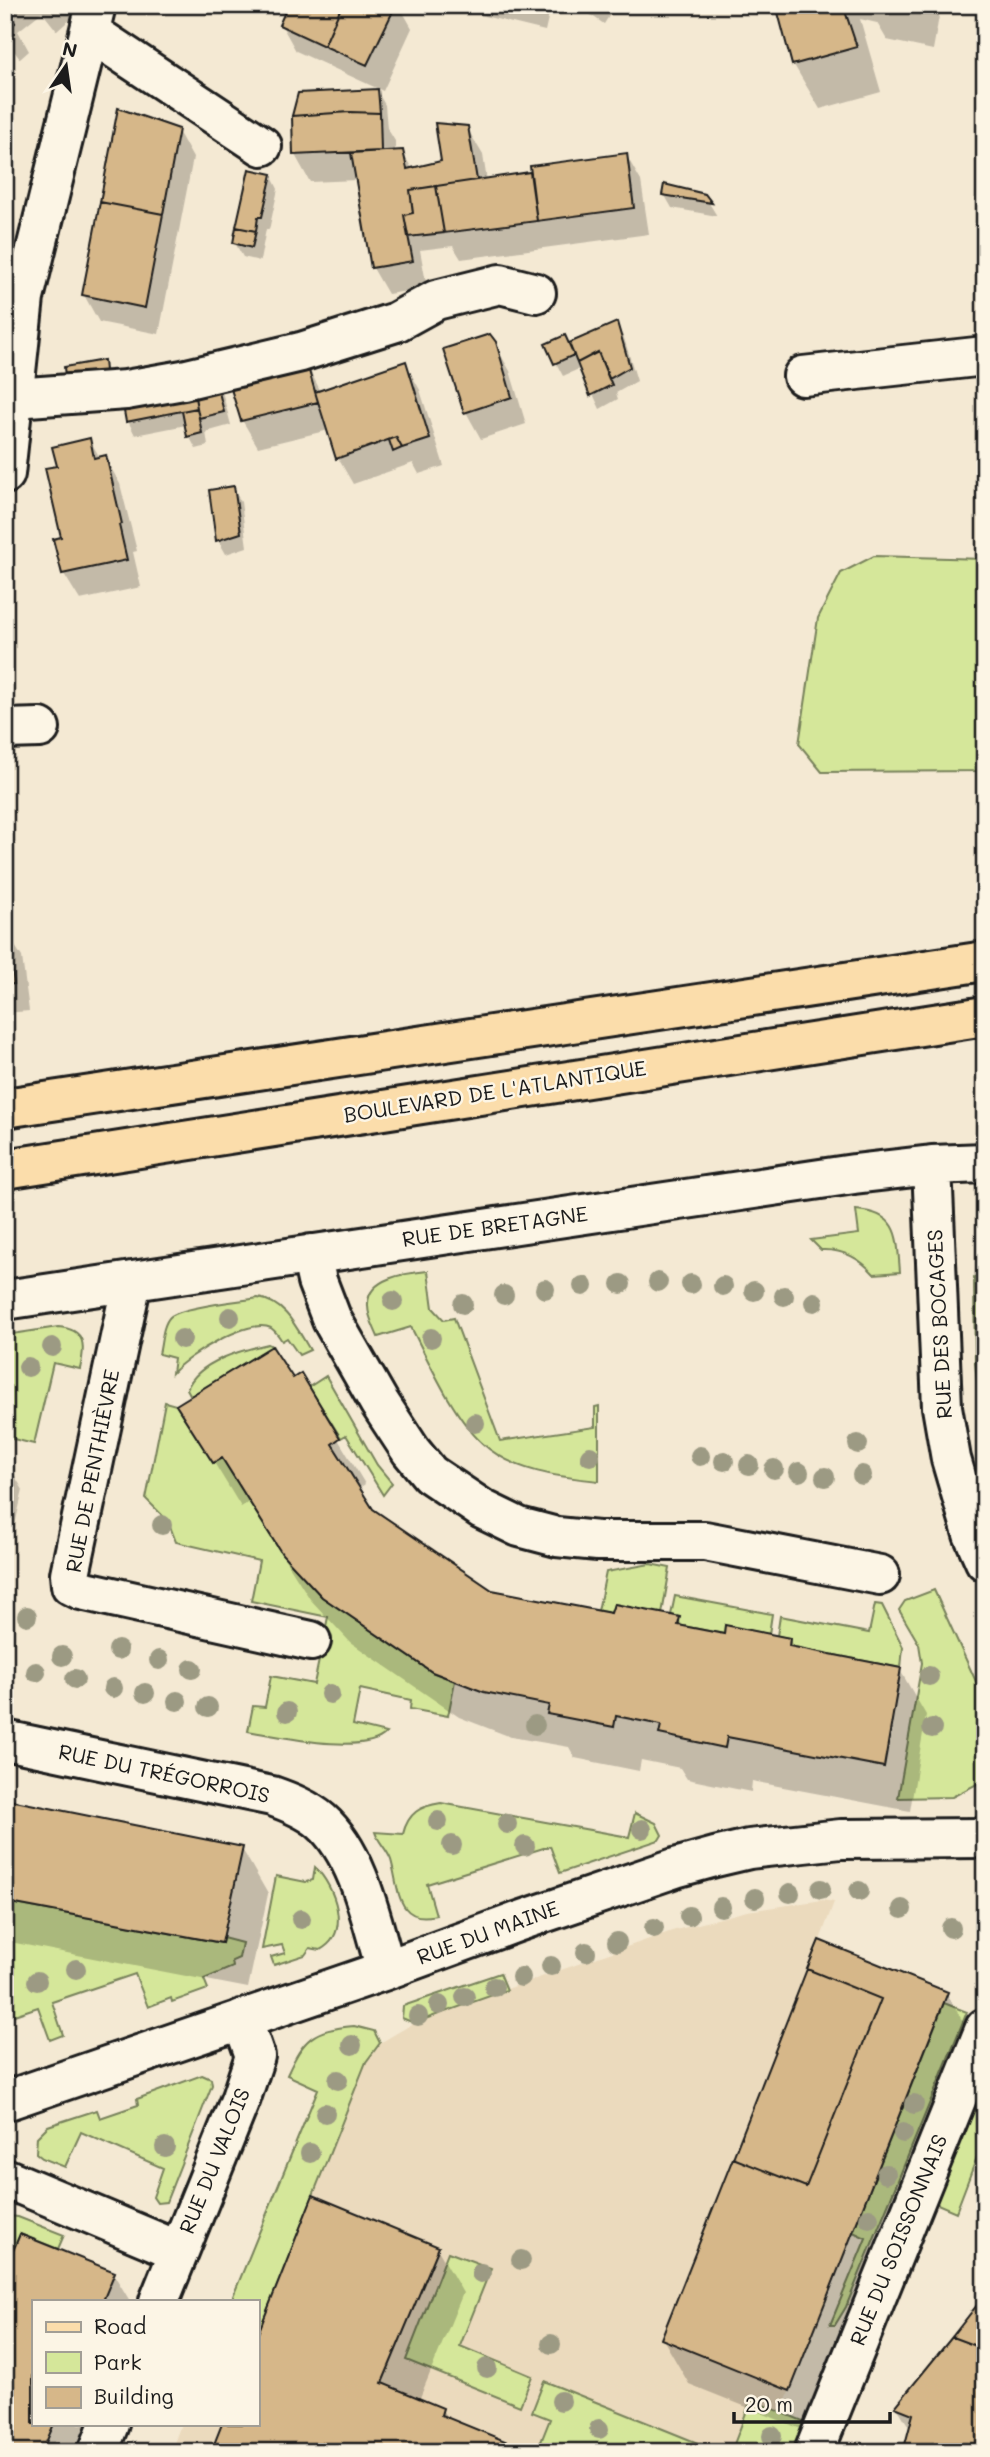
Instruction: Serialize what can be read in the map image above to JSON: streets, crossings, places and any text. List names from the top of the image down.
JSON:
{
  "streets": {
    "main road": ["BOULEVARD DE L'ATLANTIQUE"],
    "street": [
      "RUE DE BRETAGNE",
      "RUE DES BOCAGES",
      "RUE DE PENTHIÈVRE",
      "RUE DU TRÉGORROIS",
      "RUE DU MAINE",
      "RUE DU VALOIS",
      "RUE DU SOISSONNAIS"
    ]
  },
  "crossings": [
    ["RUE DE BRETAGNE", "RUE DES BOCAGES"],
    ["RUE DE BRETAGNE", "RUE DE PENTHIÈVRE"],
    ["RUE DU TRÉGORROIS", "RUE DU MAINE"],
    ["RUE DU MAINE", "RUE DU VALOIS"]
  ],
  "legend": ["Road", "Park", "Building"],
  "scale_bar": "20 m",
  "north": "top"
}
